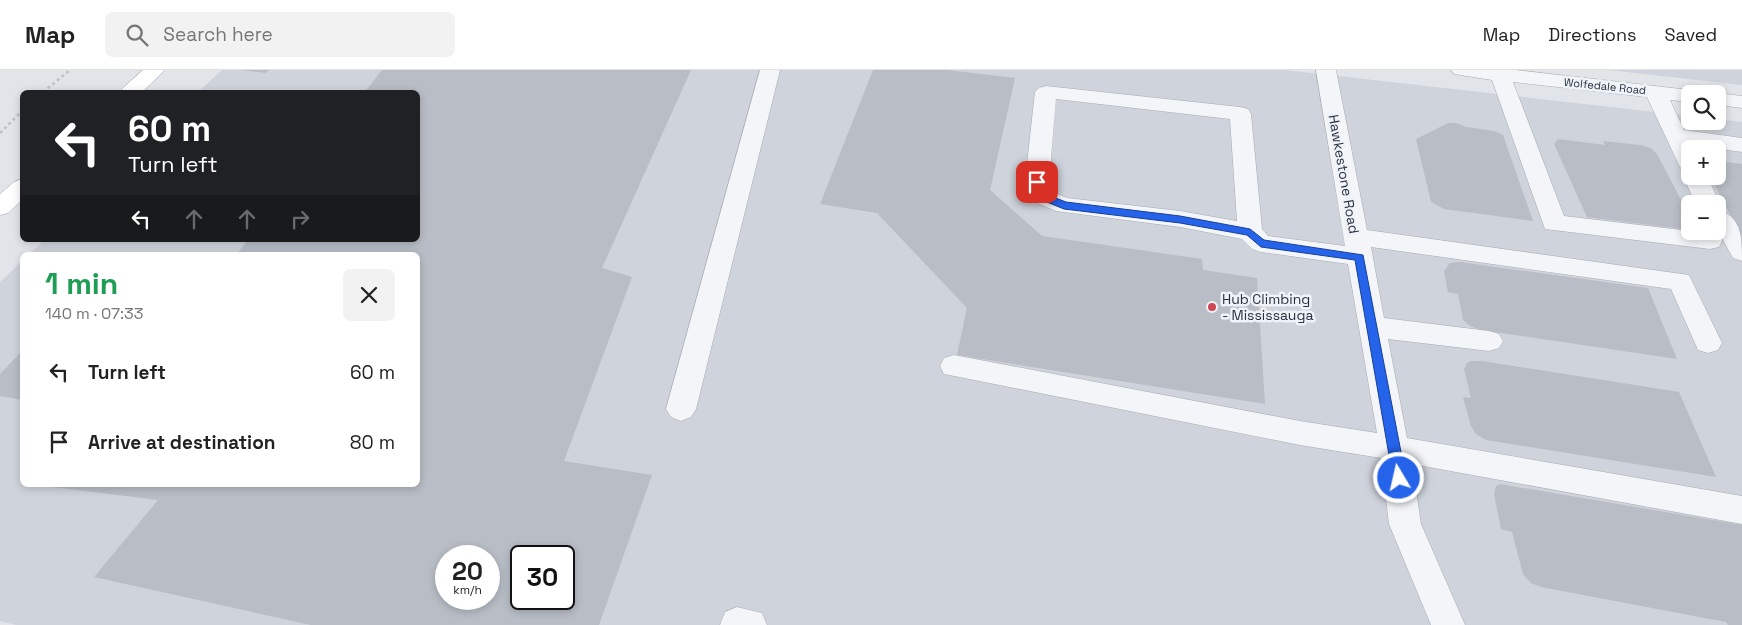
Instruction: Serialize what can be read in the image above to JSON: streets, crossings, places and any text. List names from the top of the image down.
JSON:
{
  "streets": {
    "street": ["Wolfedale Road", "Hawkestone Road"]
  },
  "places": ["Hub Climbing - Mississauga"],
  "page": {
    "header": "Map",
    "search": "Search here",
    "nav": ["Map", "Directions", "Saved"],
    "map_buttons": ["+", "−"],
    "turn": ["60 m", "Turn left"],
    "heading": ["1 min", "140 m · 07:33"],
    "list": [
      {
        "name": "Turn left",
        "value": "60 m"
      },
      {
        "name": "Arrive at destination",
        "value": "80 m"
      }
    ],
    "speed": "20 km/h",
    "limit": "30"
  }
}
